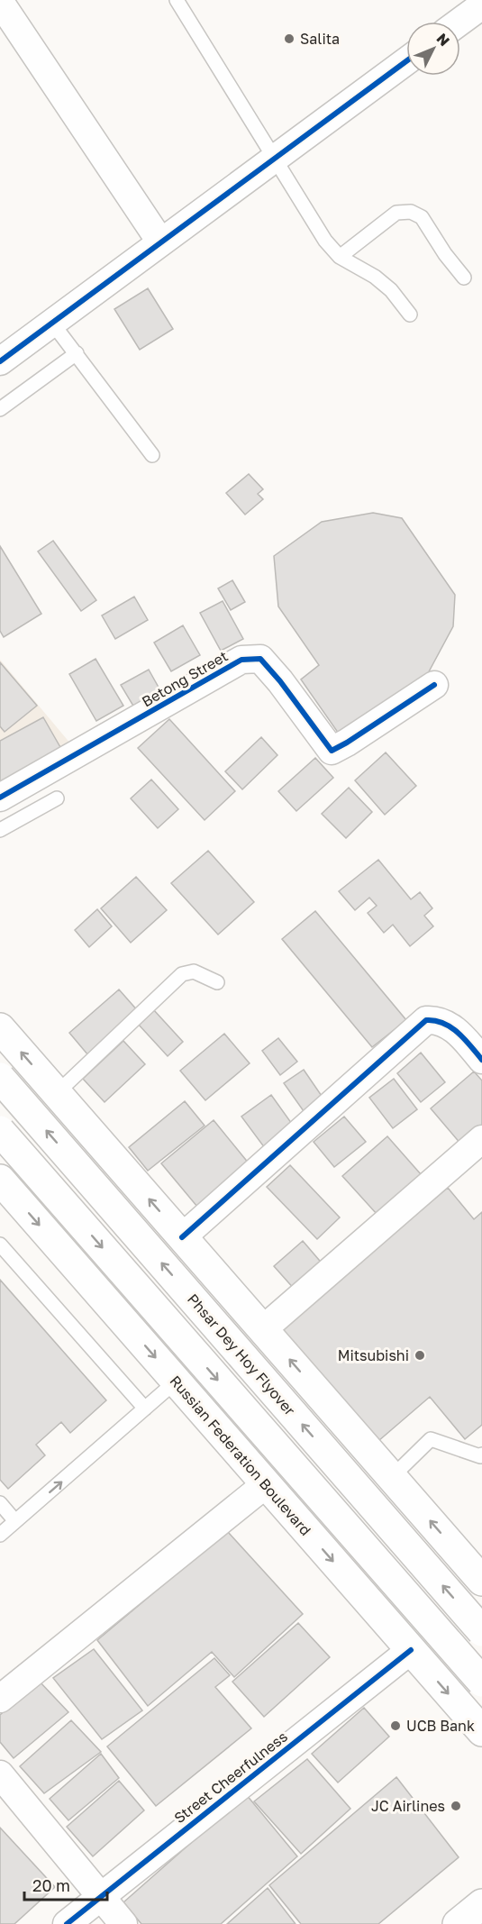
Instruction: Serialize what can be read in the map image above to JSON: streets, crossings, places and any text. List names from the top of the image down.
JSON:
{
  "streets": {
    "main road": ["Phsar Dey Hoy Flyover", "Russian Federation Boulevard"],
    "street": ["Betong Street", "Street Cheerfulness"]
  },
  "crossings": [
    ["Russian Federation Boulevard", "Street Cheerfulness"]
  ],
  "places": [
    "Salita",
    "Mitsubishi",
    "UCB Bank",
    "JC Airlines"
  ],
  "scale_bar": "20 m",
  "north": "top right"
}
